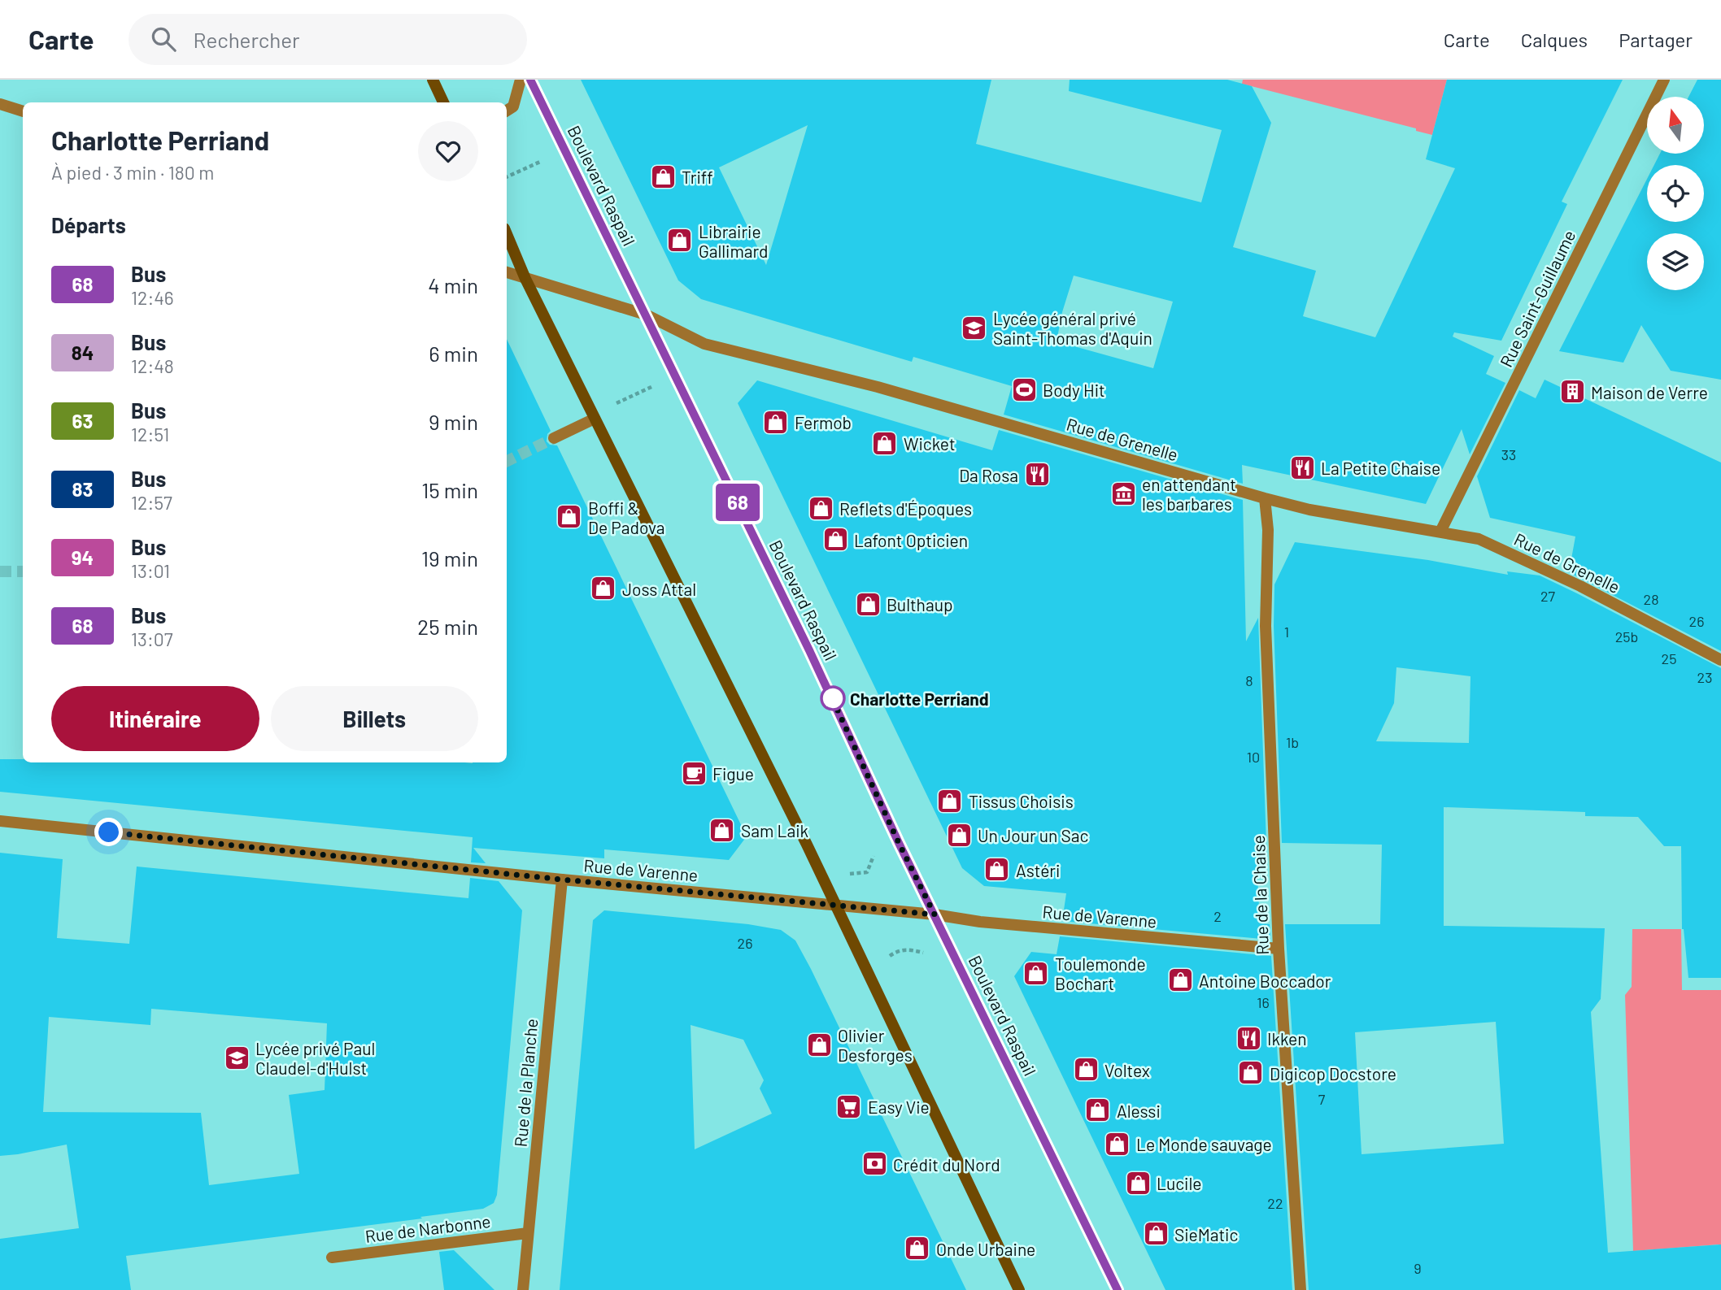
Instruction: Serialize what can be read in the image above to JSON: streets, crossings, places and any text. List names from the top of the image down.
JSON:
{
  "streets": {
    "main road": ["Boulevard Raspail"],
    "street": [
      "Rue Saint-Guillaume",
      "Rue de Grenelle",
      "Rue de Varenne",
      "Rue de la Chaise",
      "Rue de la Planche",
      "Rue de Narbonne"
    ]
  },
  "crossings": [
    ["Boulevard Raspail", "Rue de Grenelle"],
    ["Boulevard Raspail", "Rue de Varenne"],
    ["Rue Saint-Guillaume", "Rue de Grenelle"],
    ["Rue de Grenelle", "Rue de la Chaise"],
    ["Rue de Varenne", "Rue de la Chaise"],
    ["Rue de Varenne", "Rue de la Planche"],
    ["Rue de la Planche", "Rue de Narbonne"]
  ],
  "places": {
    "shop": [
      "Triff",
      "Librairie Gallimard",
      "Fermob",
      "Wicket",
      "Reflets d'Époques",
      "Boffi & De Padova",
      "Lafont Opticien",
      "Joss Attal",
      "Bulthaup",
      "Tissus Choisis",
      "Sam Laik",
      "Un Jour un Sac",
      "Astéri",
      "Toulemonde Bochart",
      "Antoine Boccador",
      "Olivier Desforges",
      "Voltex",
      "Digicop Docstore",
      "Alessi",
      "Le Monde sauvage",
      "Lucile",
      "SieMatic",
      "Onde Urbaine"
    ],
    "school or university": ["Lycée général privé Saint-Thomas d'Aquin", "Lycée privé Paul Claudel-d'Hulst"],
    "sports": ["Body Hit"],
    "building": ["Maison de Verre"],
    "restaurant": ["La Petite Chaise", "Da Rosa", "Ikken"],
    "museum": ["en attendant les barbares"],
    "other": ["Charlotte Perriand"],
    "cafe": ["Figue"],
    "supermarket": ["Easy Vie"],
    "bank": ["Crédit du Nord"]
  },
  "lines": ["bus line 68"],
  "house_numbers": [
    "33",
    "27",
    "28",
    "26",
    "1",
    "25b",
    "25",
    "23",
    "8",
    "1b",
    "10",
    "2",
    "26",
    "16",
    "7",
    "22",
    "9"
  ],
  "north": "top",
  "page": {
    "header": "Carte",
    "search": "Rechercher",
    "nav": ["Carte", "Calques", "Partager"],
    "on_map": "68",
    "heading": [
      ["Charlotte Perriand", "À pied · 3 min · 180 m"],
      "Départs"
    ],
    "list": [
      {
        "mark": "68",
        "name": "Bus",
        "note": "12:46",
        "value": "4 min"
      },
      {
        "mark": "84",
        "name": "Bus",
        "note": "12:48",
        "value": "6 min"
      },
      {
        "mark": "63",
        "name": "Bus",
        "note": "12:51",
        "value": "9 min"
      },
      {
        "mark": "83",
        "name": "Bus",
        "note": "12:57",
        "value": "15 min"
      },
      {
        "mark": "94",
        "name": "Bus",
        "note": "13:01",
        "value": "19 min"
      },
      {
        "mark": "68",
        "name": "Bus",
        "note": "13:07",
        "value": "25 min"
      }
    ],
    "buttons": ["Itinéraire", "Billets"]
  }
}
